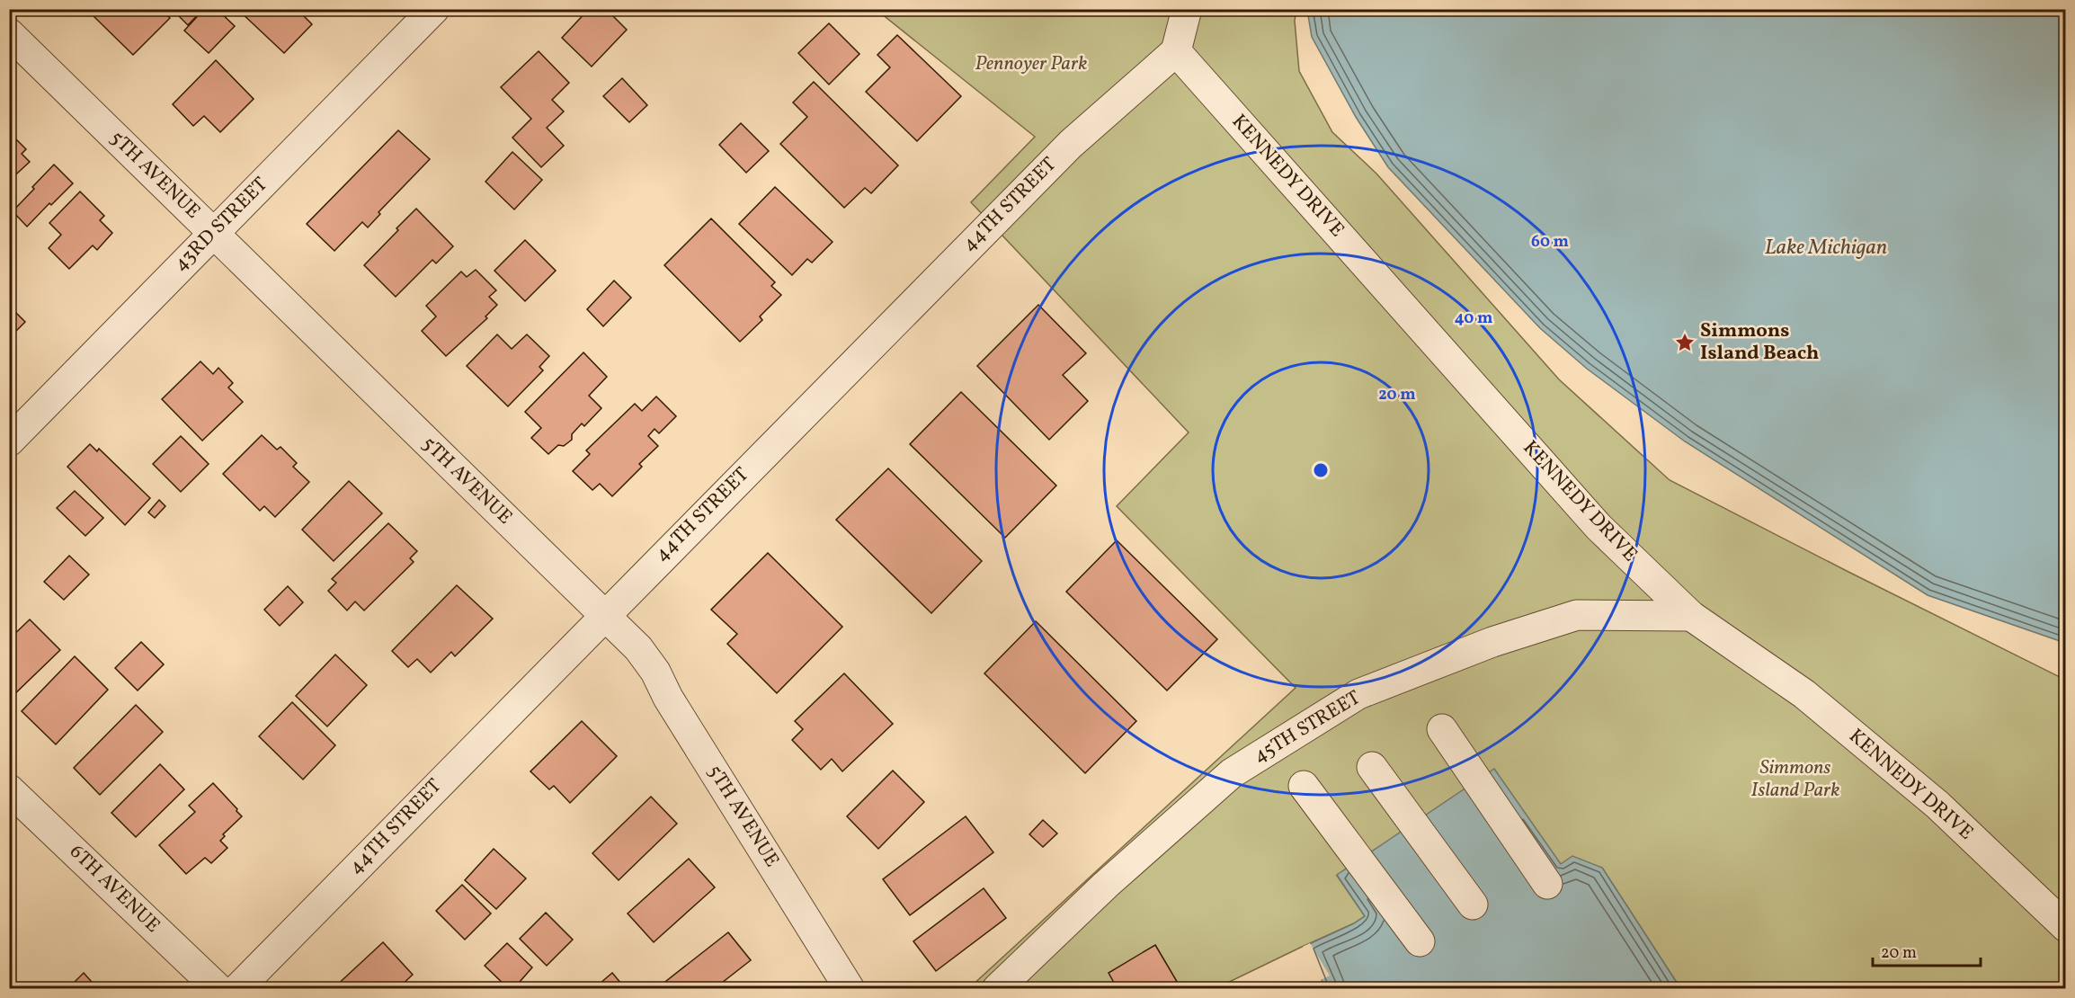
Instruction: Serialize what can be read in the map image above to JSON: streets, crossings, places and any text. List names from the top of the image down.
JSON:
{
  "streets": {
    "street": [
      "5TH AVENUE",
      "KENNEDY DRIVE",
      "44TH STREET",
      "43RD STREET",
      "45TH STREET",
      "6TH AVENUE"
    ]
  },
  "crossings": [
    ["5TH AVENUE", "44TH STREET"],
    ["5TH AVENUE", "43RD STREET"],
    ["KENNEDY DRIVE", "44TH STREET"],
    ["KENNEDY DRIVE", "45TH STREET"]
  ],
  "water": ["Lake Michigan"],
  "parks": ["Pennoyer Park", "Simmons Island Park"],
  "places": {
    "place": ["Simmons Island Beach"]
  },
  "scale_bar": "20 m",
  "rings": ["60 m", "40 m", "20 m"]
}
